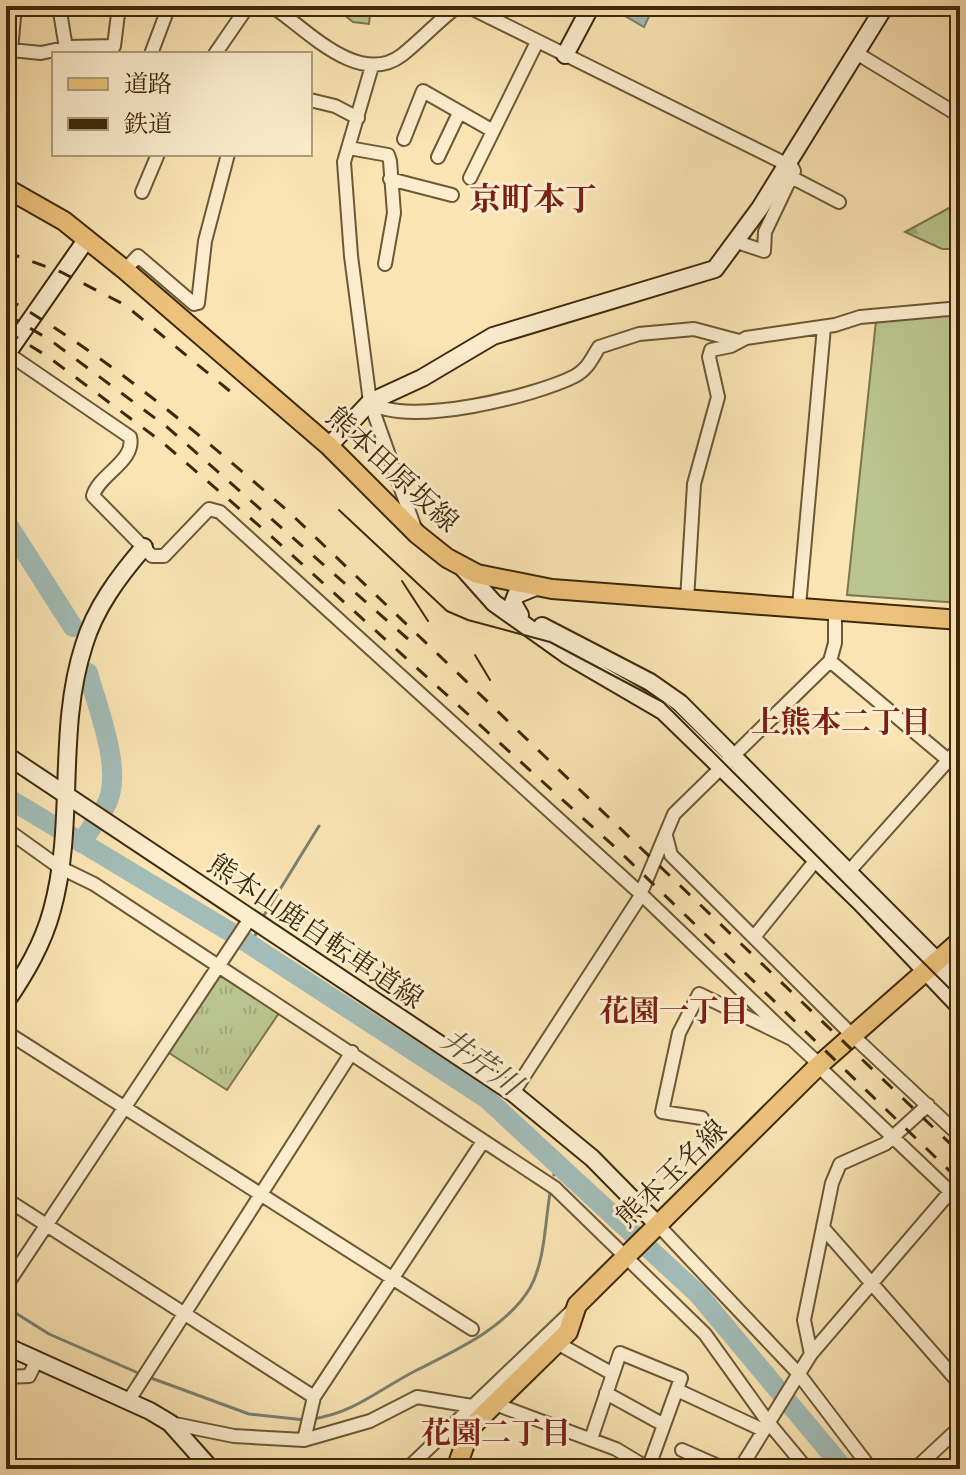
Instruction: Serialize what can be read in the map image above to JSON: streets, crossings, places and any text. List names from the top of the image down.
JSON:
{
  "streets": {
    "main road": ["熊本田原坂線", "熊本玉名線"],
    "street": ["熊本山鹿自転車道線"]
  },
  "crossings": [
    ["熊本山鹿自転車道線", "熊本玉名線"]
  ],
  "districts": [
    "京町本丁",
    "上熊本二丁目",
    "花園一丁目",
    "花園二丁目"
  ],
  "water": ["井芹川"],
  "legend": ["道路", "鉄道"]
}
